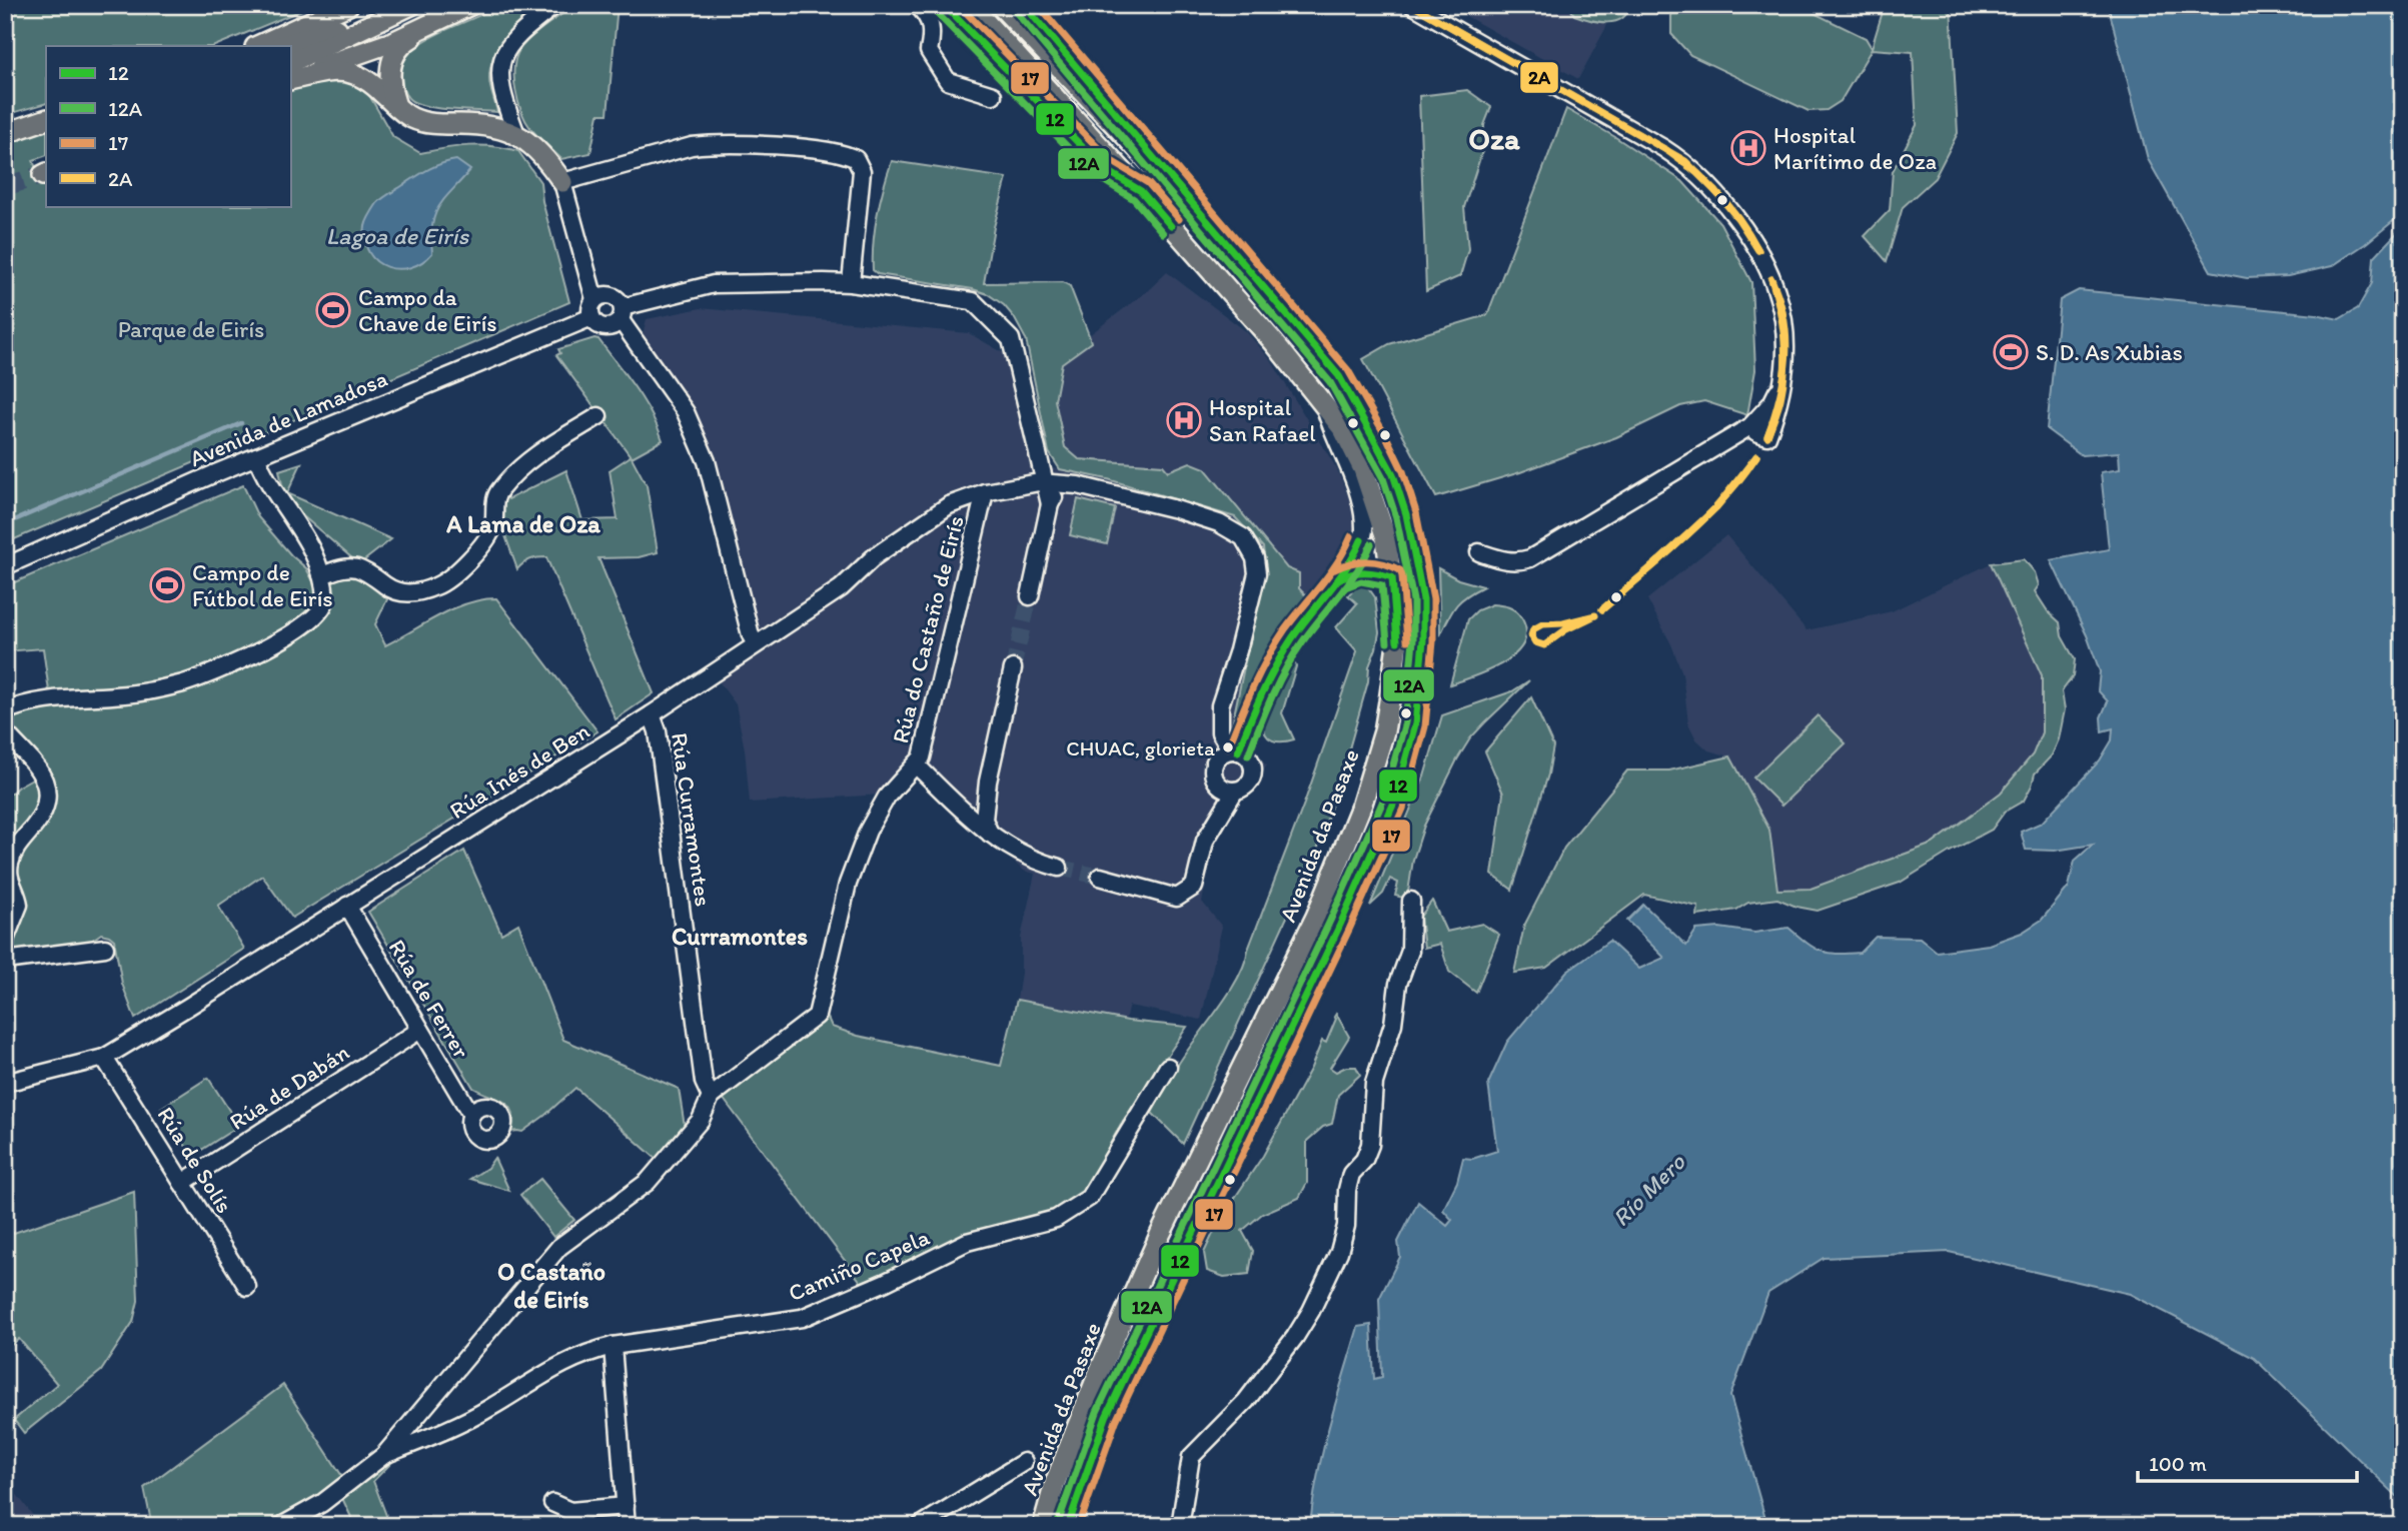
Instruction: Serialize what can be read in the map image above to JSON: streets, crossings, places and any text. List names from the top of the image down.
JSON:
{
  "streets": {
    "main road": ["Avenida da Pasaxe"],
    "street": [
      "Avenida de Lamadosa",
      "Rúa do Castaño de Eirís",
      "Rúa Inés de Ben",
      "Rúa Curramontes",
      "Rúa de Ferrer",
      "Rúa de Dabán",
      "Rúa de Solís",
      "Camiño Capela"
    ]
  },
  "crossings": [
    ["Rúa do Castaño de Eirís", "Rúa Inés de Ben"],
    ["Rúa do Castaño de Eirís", "Rúa Curramontes"],
    ["Rúa do Castaño de Eirís", "Camiño Capela"],
    ["Rúa Inés de Ben", "Rúa Curramontes"],
    ["Rúa Inés de Ben", "Rúa de Ferrer"],
    ["Rúa Inés de Ben", "Rúa de Solís"],
    ["Rúa de Ferrer", "Rúa de Dabán"],
    ["Rúa de Dabán", "Rúa de Solís"]
  ],
  "districts": [
    "Oza",
    "A Lama de Oza",
    "Curramontes",
    "O Castaño de Eirís"
  ],
  "water": ["Lagoa de Eirís", "Río Mero"],
  "parks": ["Parque de Eirís"],
  "places": {
    "hospital": ["Hospital Marítimo de Oza", "Hospital San Rafael"],
    "sports": ["Campo da Chave de Eirís", "S. D. As Xubias", "Campo de Fútbol de Eirís"],
    "other": ["CHUAC, glorieta"]
  },
  "lines": [
    "transit line 12",
    "transit line 17",
    "transit line 2A",
    "transit line 12A"
  ],
  "legend": [
    "12",
    "12A",
    "17",
    "2A"
  ],
  "scale_bar": "100 m"
}
